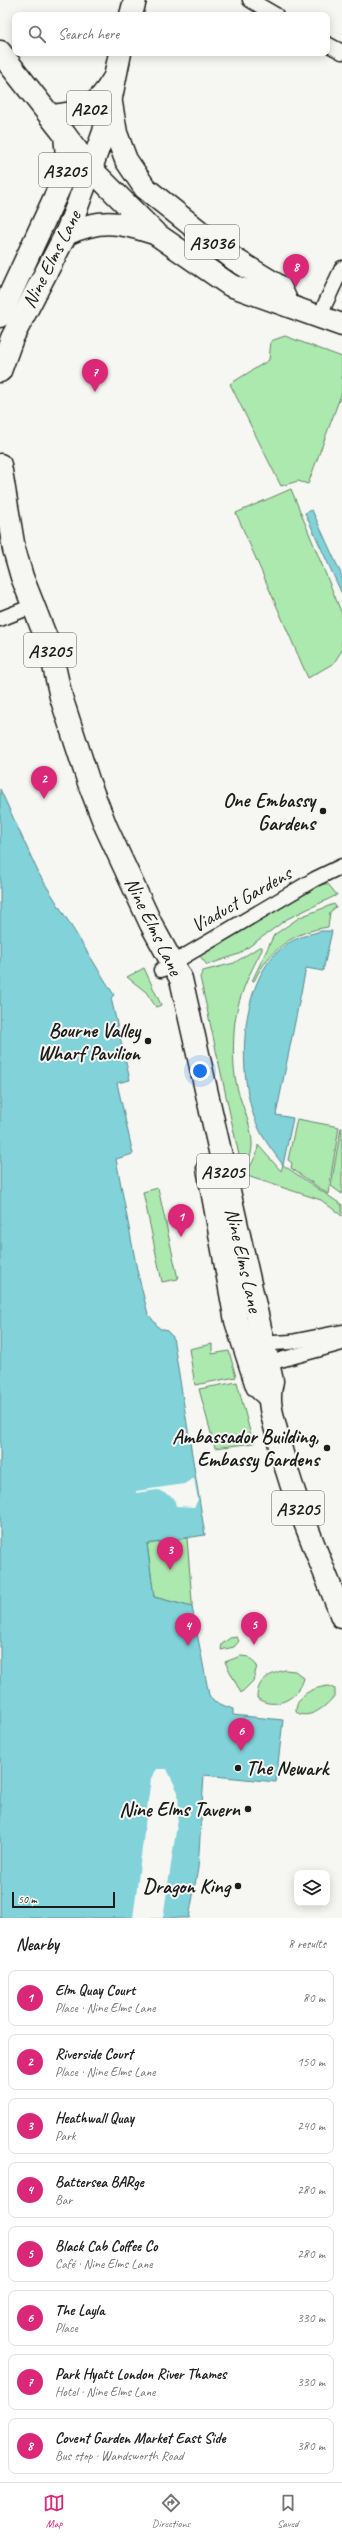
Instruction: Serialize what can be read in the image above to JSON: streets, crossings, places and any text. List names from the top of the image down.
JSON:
{
  "streets": {
    "main road": [
      "A202",
      "A3205",
      "A3036",
      "Nine Elms Lane"
    ],
    "street": ["Viaduct Gardens"]
  },
  "crossings": [
    ["A202", "A3036"],
    ["A202", "Nine Elms Lane"],
    ["A3036", "Nine Elms Lane"],
    ["Nine Elms Lane", "Viaduct Gardens"]
  ],
  "places": [
    "One Embassy Gardens",
    "Bourne Valley Wharf Pavilion",
    "Ambassador Building, Embassy Gardens",
    "The Newark",
    "Nine Elms Tavern",
    "Dragon King"
  ],
  "scale_bar": "50 m",
  "page": {
    "search": "Search here",
    "pins": [
      "8",
      "7",
      "2",
      "1",
      "3",
      "5",
      "4",
      "6"
    ],
    "scale": "50 m",
    "heading": ["Nearby", "8 results"],
    "list": [
      {
        "mark": "1",
        "name": "Elm Quay Court",
        "note": "Place · Nine Elms Lane",
        "value": "80 m"
      },
      {
        "mark": "2",
        "name": "Riverside Court",
        "note": "Place · Nine Elms Lane",
        "value": "150 m"
      },
      {
        "mark": "3",
        "name": "Heathwall Quay",
        "note": "Park",
        "value": "240 m"
      },
      {
        "mark": "4",
        "name": "Battersea BARge",
        "note": "Bar",
        "value": "280 m"
      },
      {
        "mark": "5",
        "name": "Black Cab Coffee Co",
        "note": "Café · Nine Elms Lane",
        "value": "280 m"
      },
      {
        "mark": "6",
        "name": "The Layla",
        "note": "Place",
        "value": "330 m"
      },
      {
        "mark": "7",
        "name": "Park Hyatt London River Thames",
        "note": "Hotel · Nine Elms Lane",
        "value": "330 m"
      },
      {
        "mark": "8",
        "name": "Covent Garden Market East Side",
        "note": "Bus stop · Wandsworth Road",
        "value": "380 m"
      }
    ],
    "nav": ["Map", "Directions", "Saved"]
  }
}
